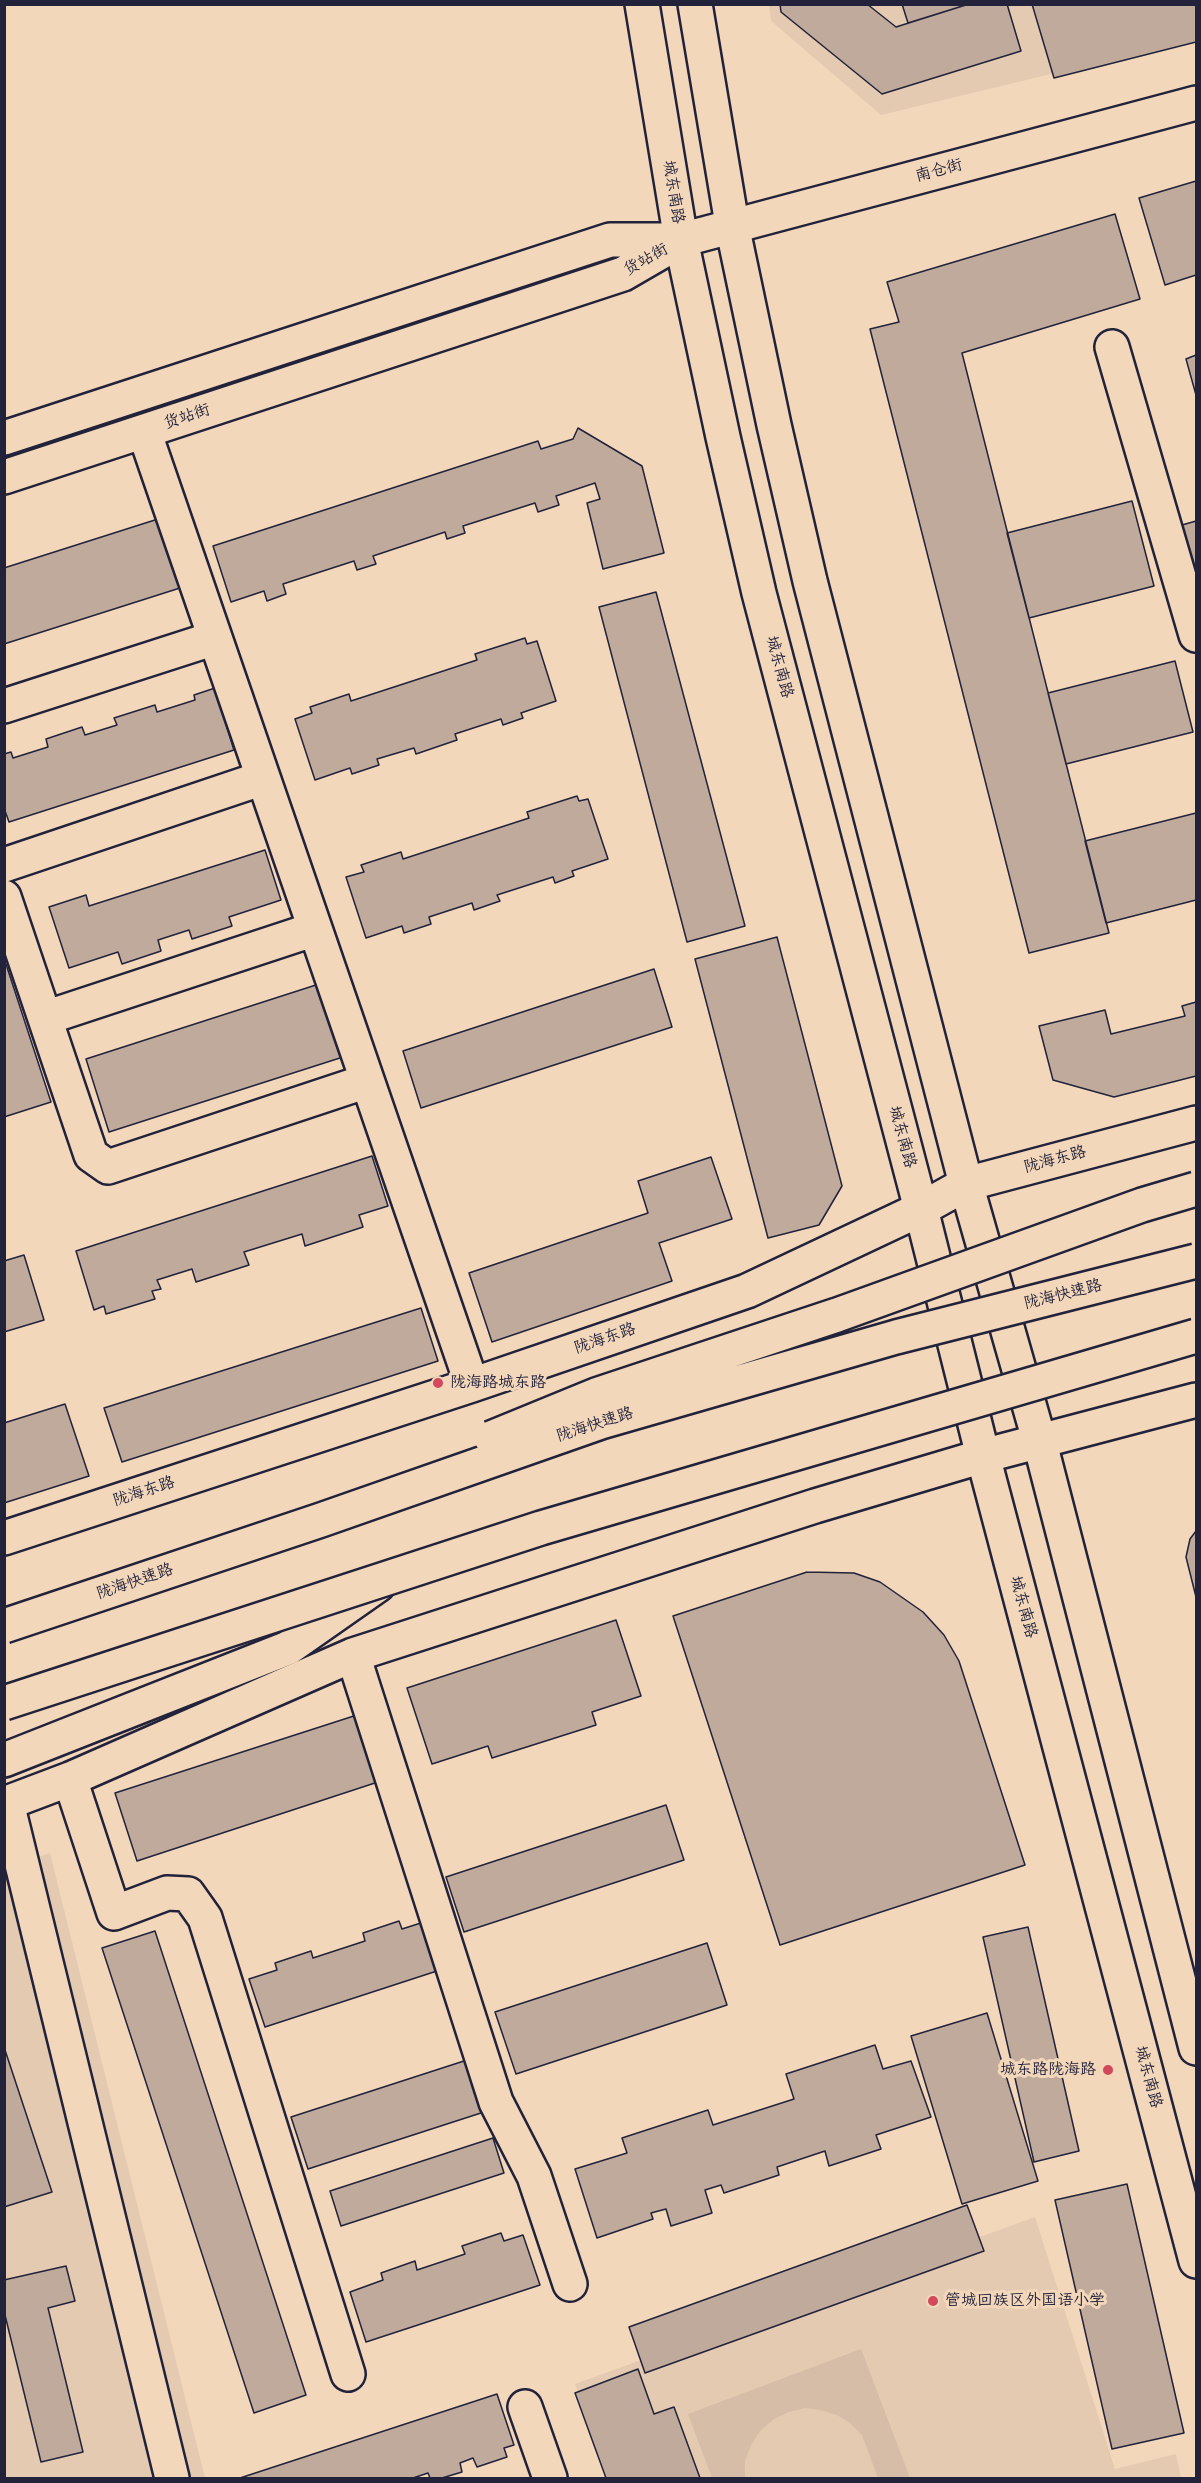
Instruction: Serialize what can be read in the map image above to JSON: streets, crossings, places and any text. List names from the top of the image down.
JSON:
{
  "streets": {
    "main road": [
      "南仓街",
      "城东南路",
      "货站街",
      "陇海东路",
      "陇海快速路"
    ]
  },
  "crossings": [
    ["南仓街", "城东南路"],
    ["南仓街", "货站街"],
    ["城东南路", "货站街"],
    ["城东南路", "陇海东路"]
  ],
  "places": ["陇海路城东路", "城东路陇海路", "管城回族区外国语小学"]
}
